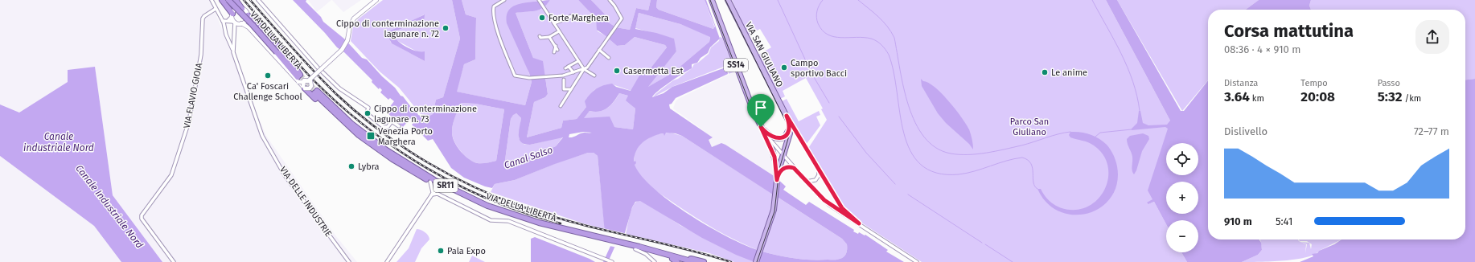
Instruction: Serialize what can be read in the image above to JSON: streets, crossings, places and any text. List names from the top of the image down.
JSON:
{
  "streets": {
    "highway": ["VIA DELLA LIBERTÀ", "SR11"],
    "main road": ["VIA SAN GIULIANO", "SS14"],
    "street": ["VIA FLAVIO GIOIA", "VIA DELLE INDUSTRIE"]
  },
  "crossings": [
    ["VIA DELLA LIBERTÀ", "VIA DELLE INDUSTRIE"],
    ["VIA SAN GIULIANO", "SS14"],
    ["VIA FLAVIO GIOIA", "VIA DELLE INDUSTRIE"]
  ],
  "water": ["Canale industriale Nord", "Canal Salso", "Canale Industriale Nord"],
  "parks": ["Parco San Giuliano"],
  "places": {
    "other": [
      "Forte Marghera",
      "Cippo di conterminazione lagunare n. 72",
      "Campo sportivo Bacci",
      "Casermetta Est",
      "Le anime",
      "Ca' Foscari Challenge School",
      "Cippo di conterminazione lagunare n. 73",
      "Lybra",
      "Pala Expo"
    ],
    "transit": ["Venezia Porto Marghera"]
  },
  "page": {
    "heading": ["Corsa mattutina", "08:36 · 4 × 910 m"],
    "stats": [
      ["Distanza", "3.64 km"],
      ["Tempo", "20:08"],
      ["Passo", "5:32 /km"]
    ],
    "chart": ["Dislivello", "72–77 m"],
    "map_buttons": ["+", "−"],
    "list": [
      {
        "name": "910 m",
        "note": "5:41"
      }
    ]
  }
}
